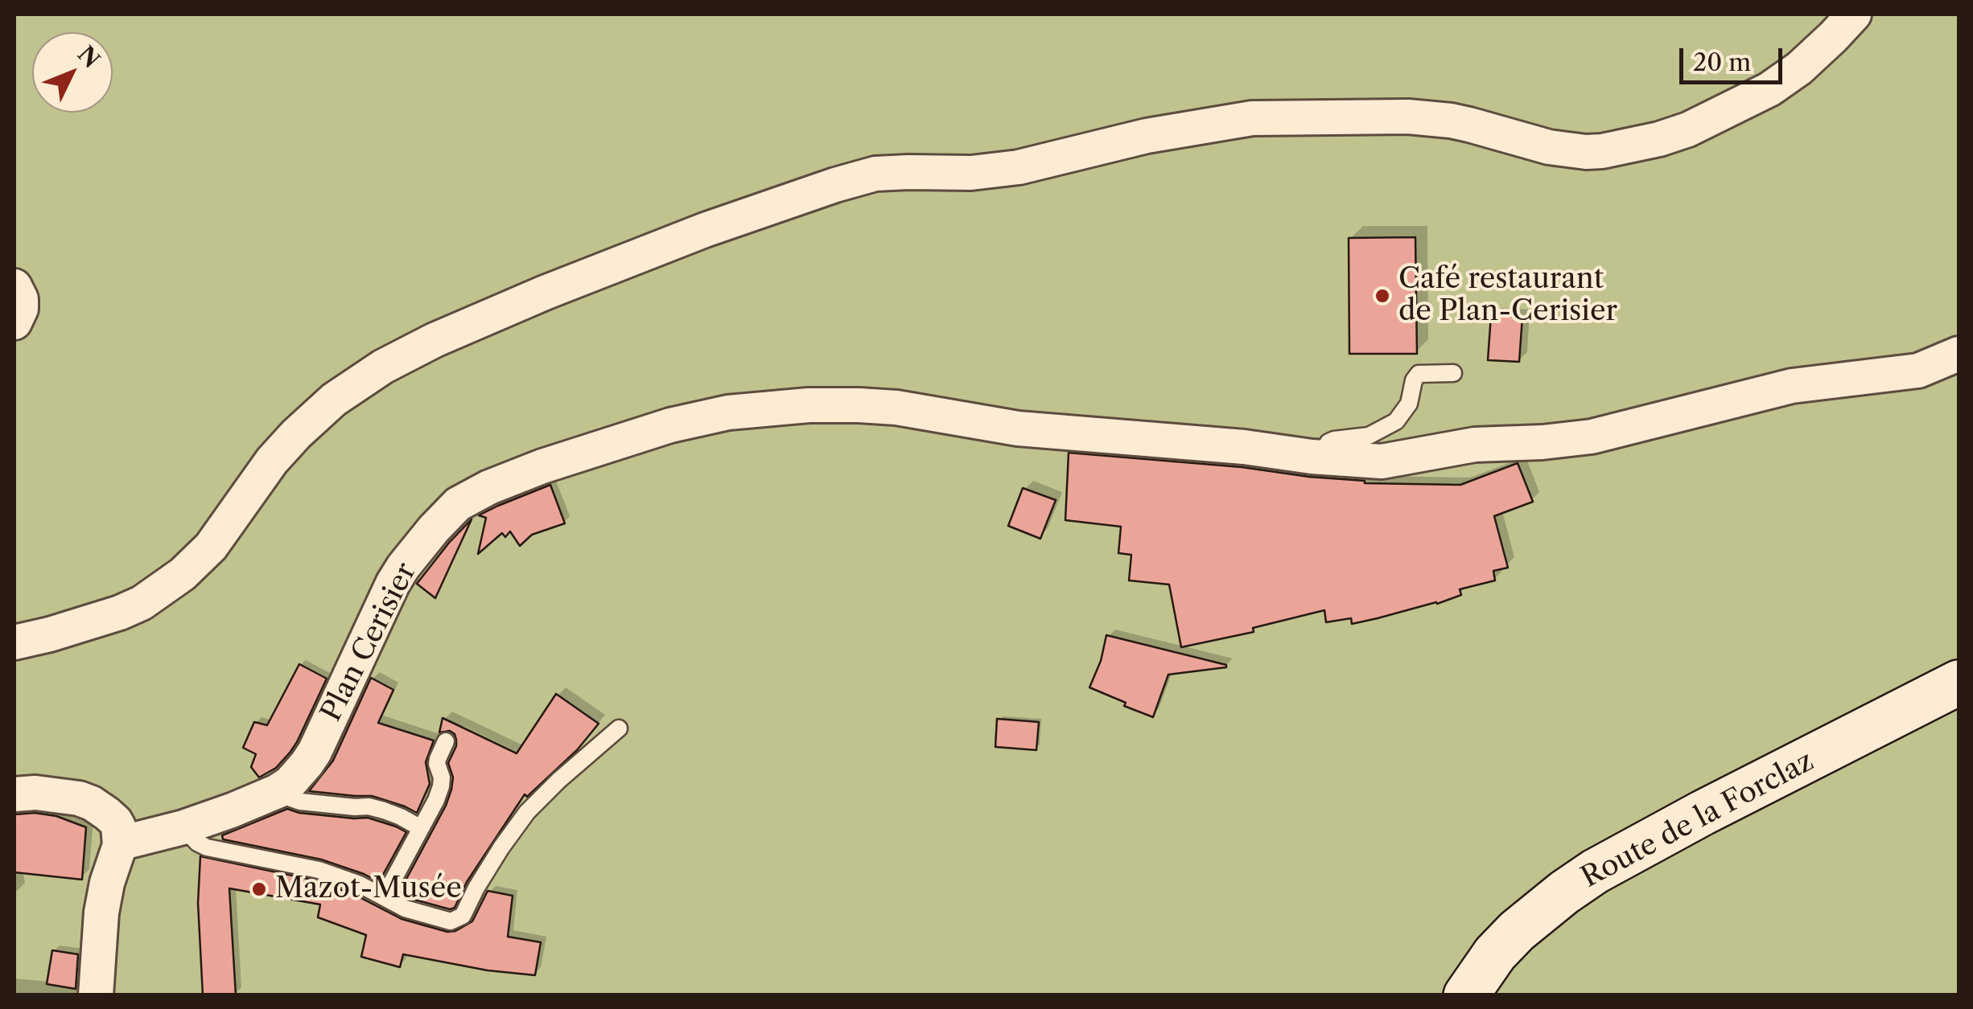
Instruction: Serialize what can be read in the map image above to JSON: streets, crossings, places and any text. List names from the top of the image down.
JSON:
{
  "streets": {
    "main road": ["Route de la Forclaz"],
    "street": ["Plan Cerisier"]
  },
  "places": ["Café restaurant de Plan-Cerisier", "Mazot-Musée"],
  "scale_bar": "20 m",
  "north": "top right"
}
